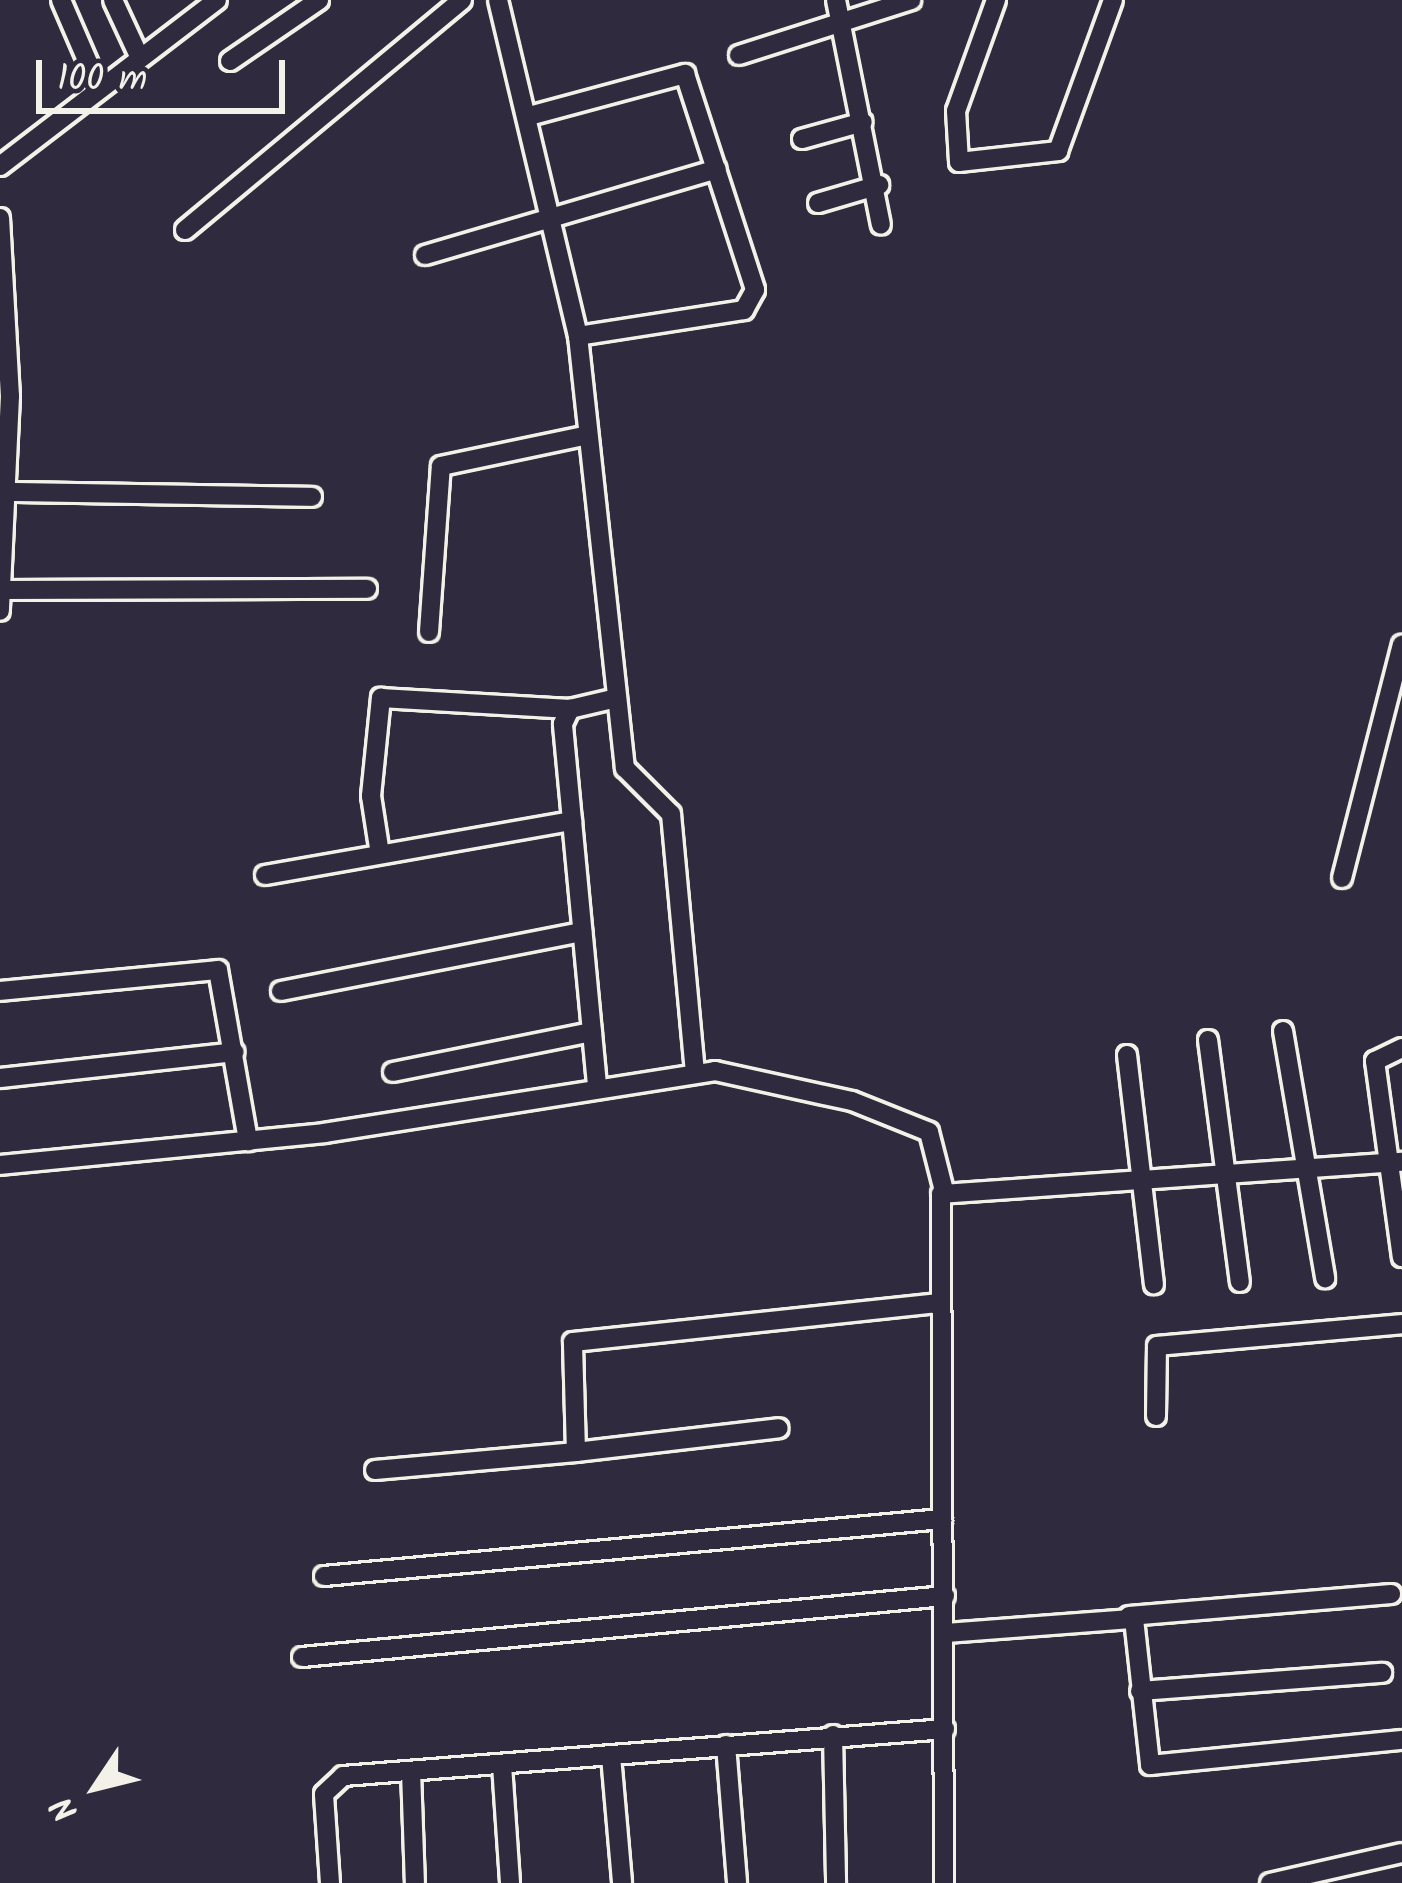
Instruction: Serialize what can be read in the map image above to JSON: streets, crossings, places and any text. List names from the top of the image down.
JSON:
{
  "scale_bar": "100 m",
  "north": "bottom left"
}
